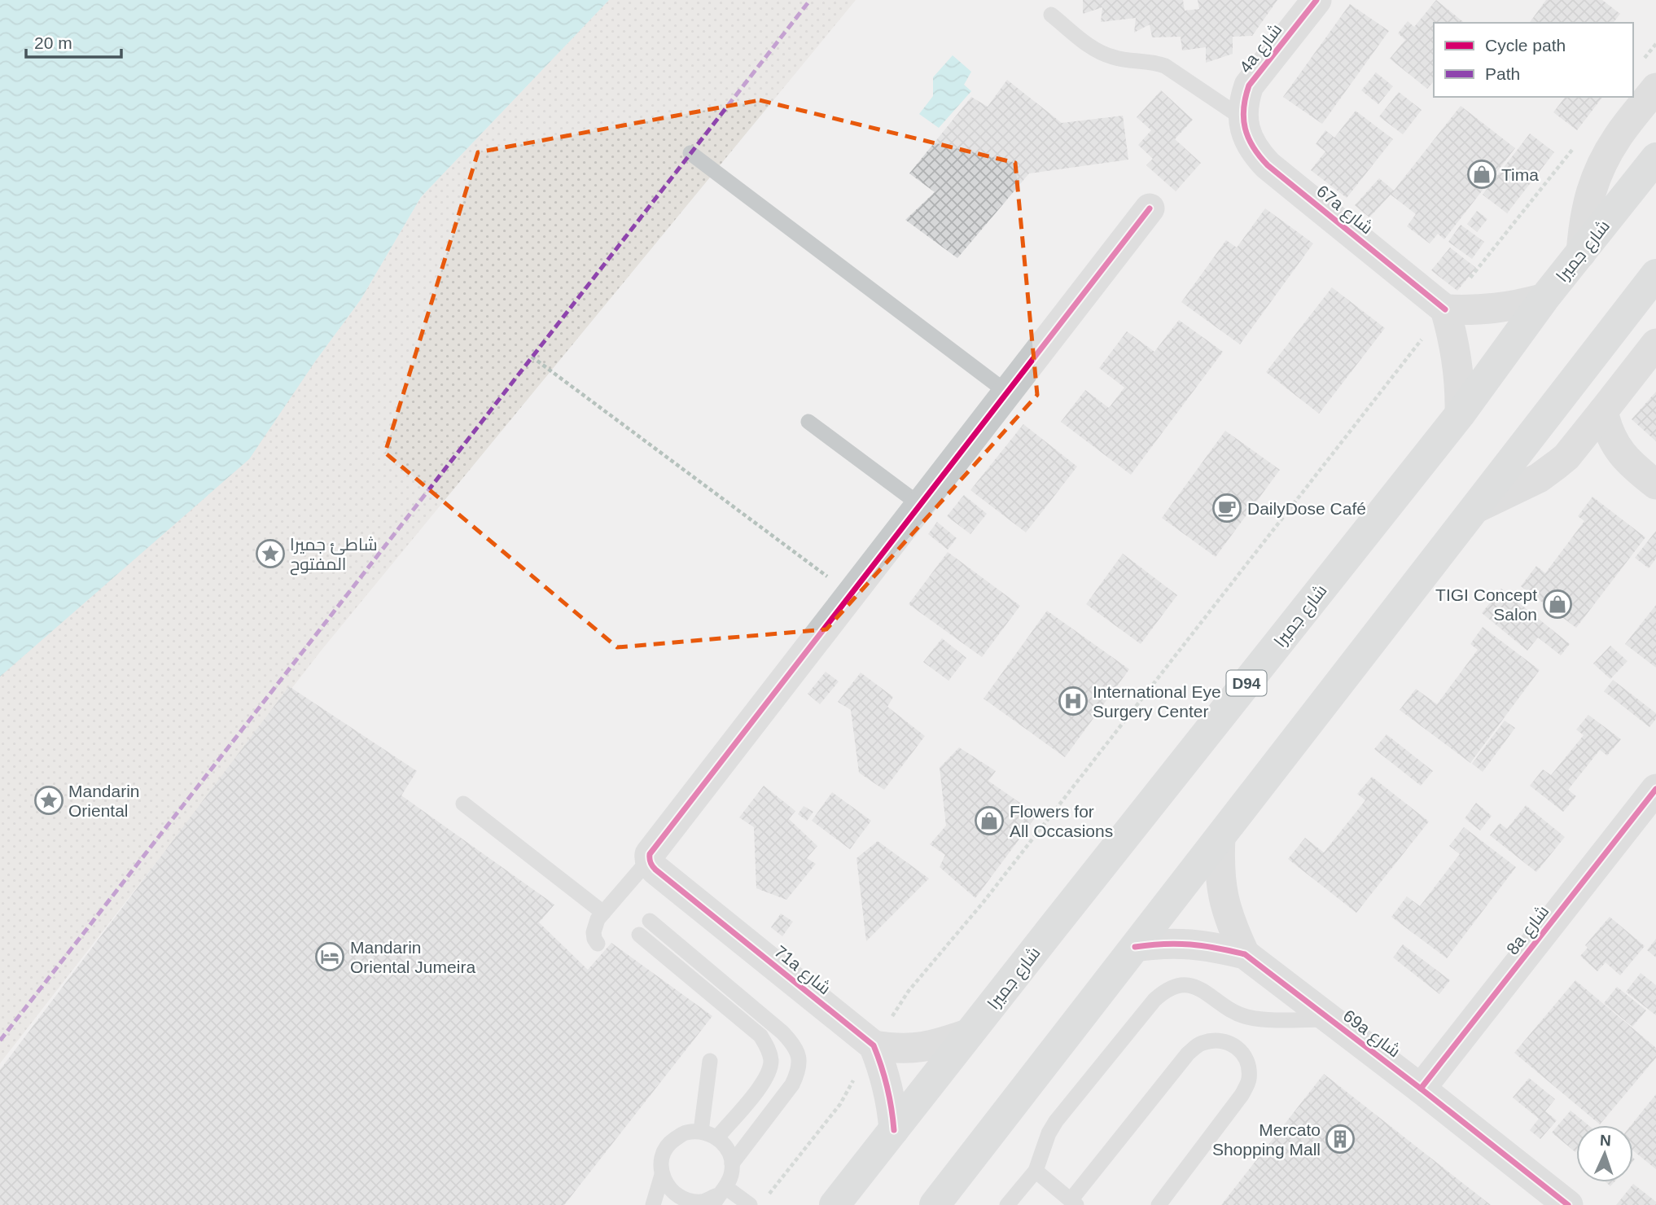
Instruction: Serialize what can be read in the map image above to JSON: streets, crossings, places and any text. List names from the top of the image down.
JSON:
{
  "streets": {
    "main road": ["شارع جميرا", "D94"],
    "street": [
      "4a شارع",
      "67a شارع",
      "8a شارع",
      "71a شارع",
      "69a شارع"
    ]
  },
  "crossings": [
    ["4a شارع", "67a شارع"],
    ["8a شارع", "69a شارع"]
  ],
  "places": {
    "shop": ["Tima", "TIGI Concept Salon", "Flowers for All Occasions"],
    "cafe": ["DailyDose Café"],
    "place": ["شاطئ جميرا المفتوح", "Mandarin Oriental"],
    "hospital": ["International Eye Surgery Center"],
    "hotel": ["Mandarin Oriental Jumeira"],
    "building": ["Mercato Shopping Mall"]
  },
  "legend": ["Cycle path", "Path"],
  "scale_bar": "20 m",
  "north": "top"
}
